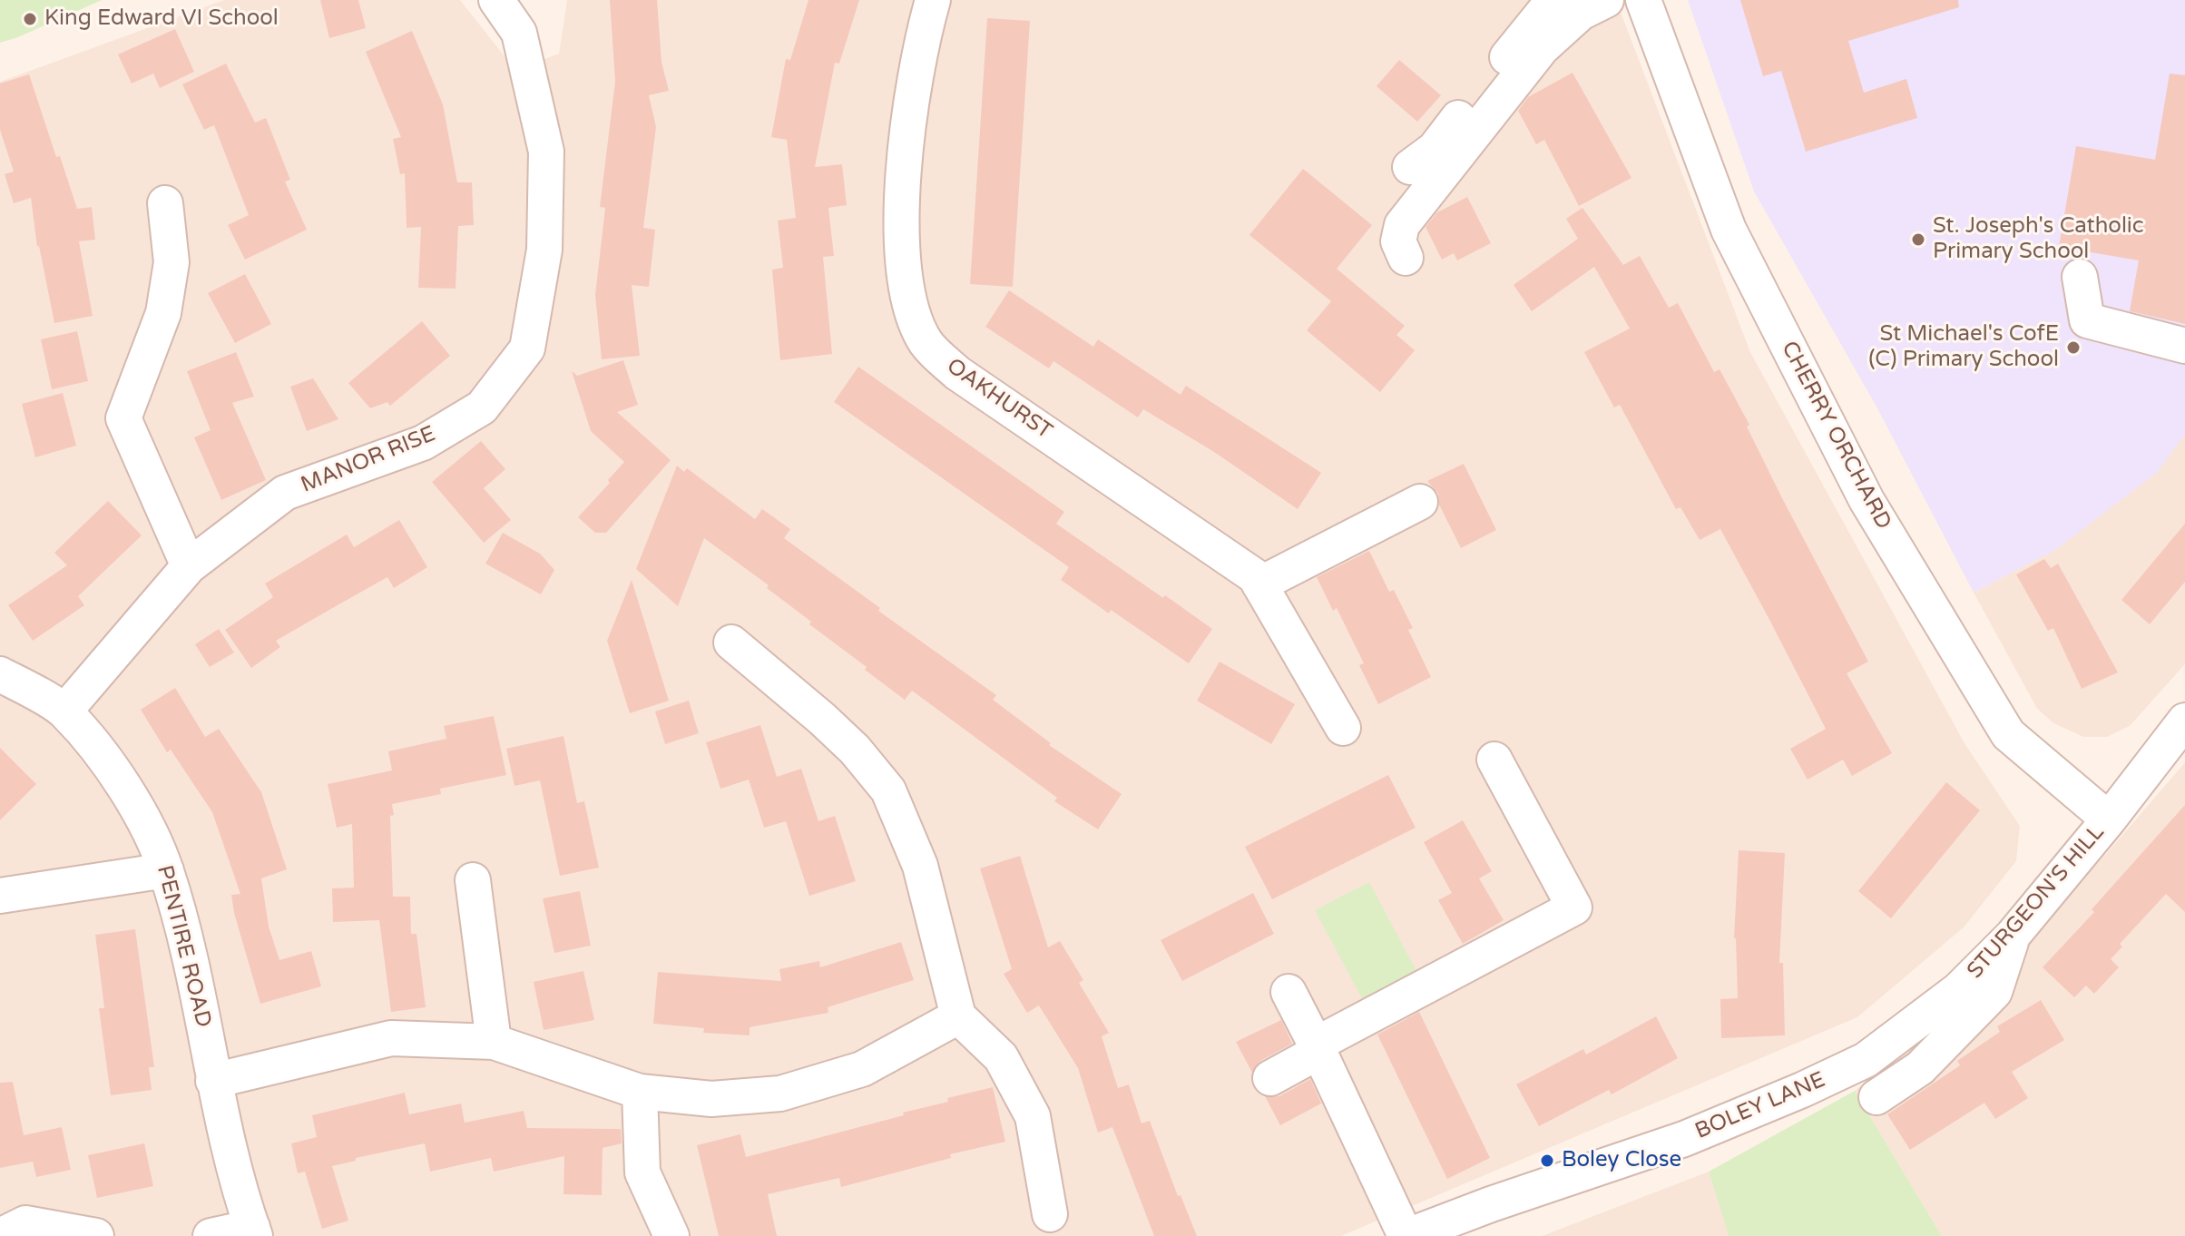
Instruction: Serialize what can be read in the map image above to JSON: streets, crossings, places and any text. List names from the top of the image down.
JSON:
{
  "streets": {
    "street": [
      "OAKHURST",
      "CHERRY ORCHARD",
      "MANOR RISE",
      "STURGEON'S HILL",
      "PENTIRE ROAD",
      "BOLEY LANE"
    ]
  },
  "crossings": [
    ["CHERRY ORCHARD", "STURGEON'S HILL"],
    ["MANOR RISE", "PENTIRE ROAD"],
    ["STURGEON'S HILL", "BOLEY LANE"]
  ],
  "places": [
    "King Edward VI School",
    "St. Joseph's Catholic Primary School",
    "St Michael's CofE (C) Primary School",
    "Boley Close"
  ]
}
